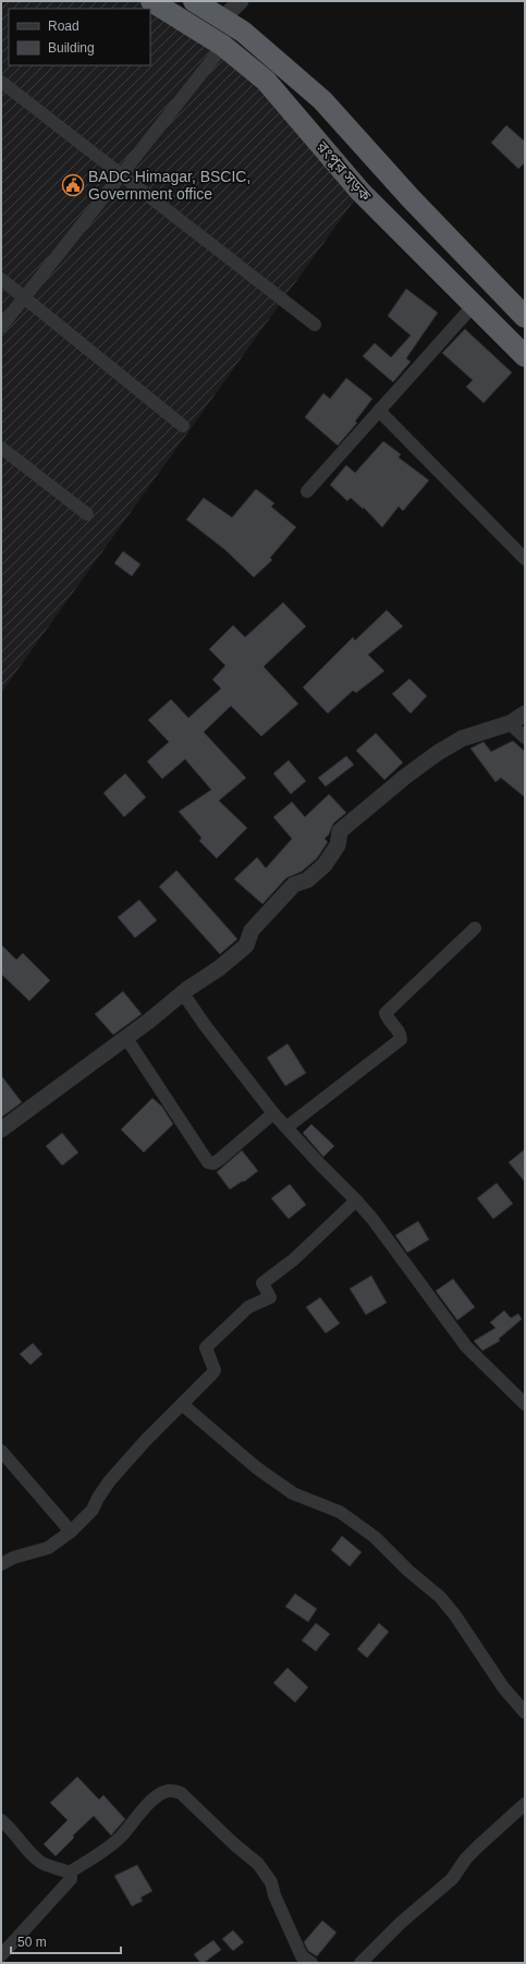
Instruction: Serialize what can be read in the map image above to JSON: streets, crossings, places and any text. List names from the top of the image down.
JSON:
{
  "streets": {
    "highway": ["রংপুর সড়ক"]
  },
  "places": {
    "public building": ["BADC Himagar, BSCIC, Government office"]
  },
  "legend": ["Road", "Building"],
  "scale_bar": "50 m"
}
